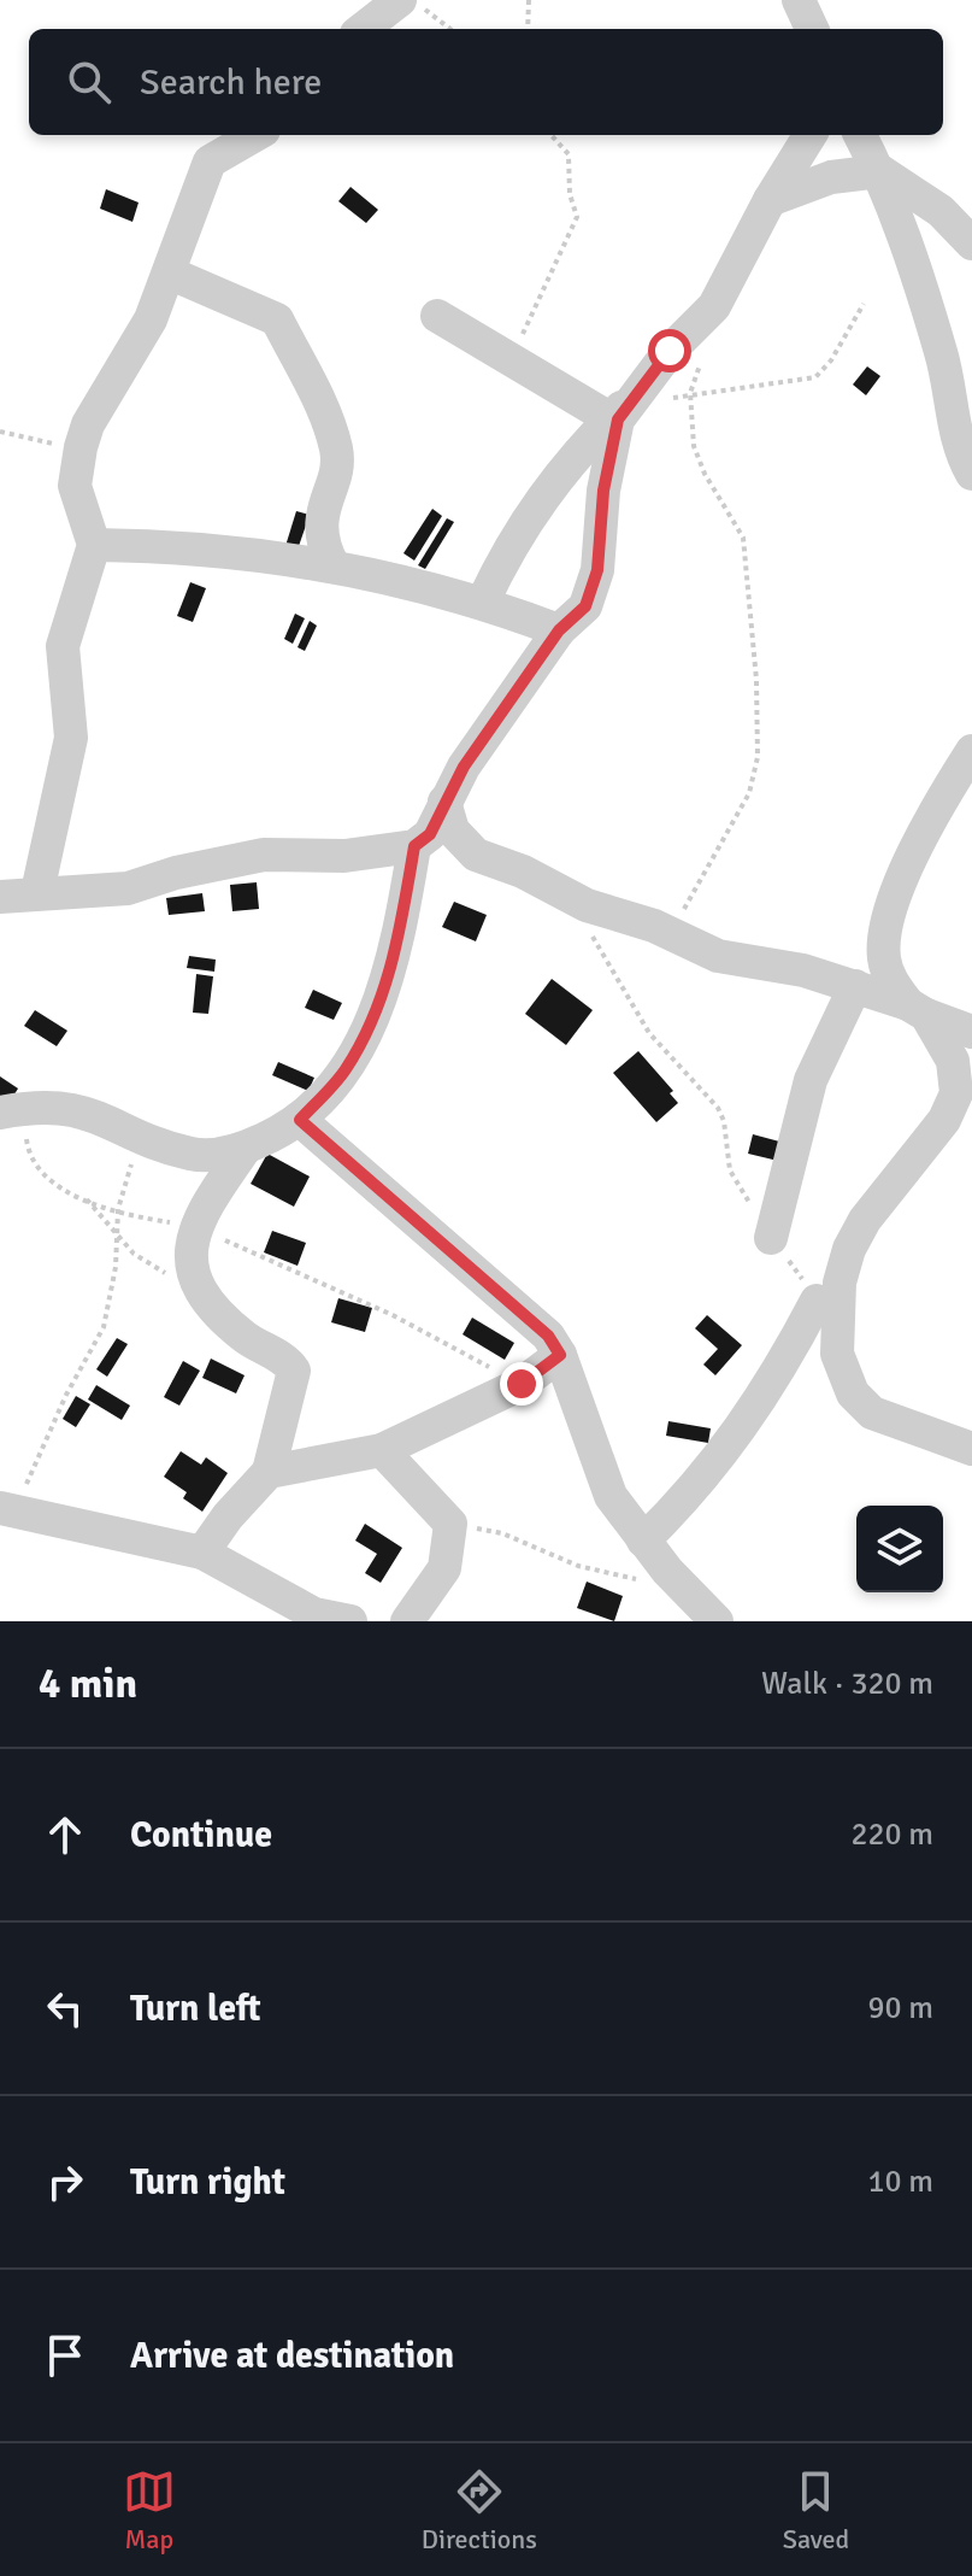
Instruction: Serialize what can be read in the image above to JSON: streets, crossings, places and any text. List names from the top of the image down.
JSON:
{
  "page": {
    "search": "Search here",
    "heading": ["4 min", "Walk · 320 m"],
    "list": [
      ["Continue", "220 m"],
      ["Turn left", "90 m"],
      ["Turn right", "10 m"],
      "Arrive at destination"
    ],
    "nav": ["Map", "Directions", "Saved"]
  }
}
